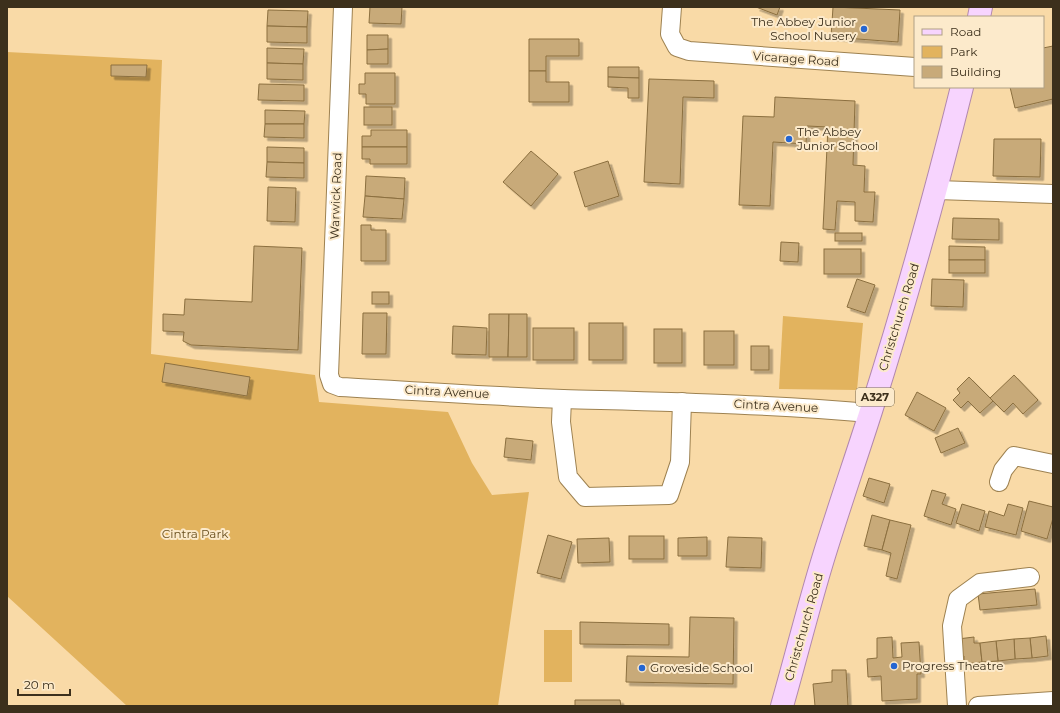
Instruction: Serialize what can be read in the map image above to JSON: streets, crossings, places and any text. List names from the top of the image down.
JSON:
{
  "streets": {
    "main road": ["Christchurch Road", "A327"],
    "street": ["Vicarage Road", "Warwick Road", "Cintra Avenue"]
  },
  "crossings": [
    ["Warwick Road", "Cintra Avenue"],
    ["Christchurch Road", "Cintra Avenue"]
  ],
  "parks": ["Cintra Park"],
  "places": [
    "The Abbey Junior School Nusery",
    "The Abbey Junior School",
    "Progress Theatre",
    "Groveside School"
  ],
  "legend": ["Road", "Park", "Building"],
  "scale_bar": "20 m"
}
